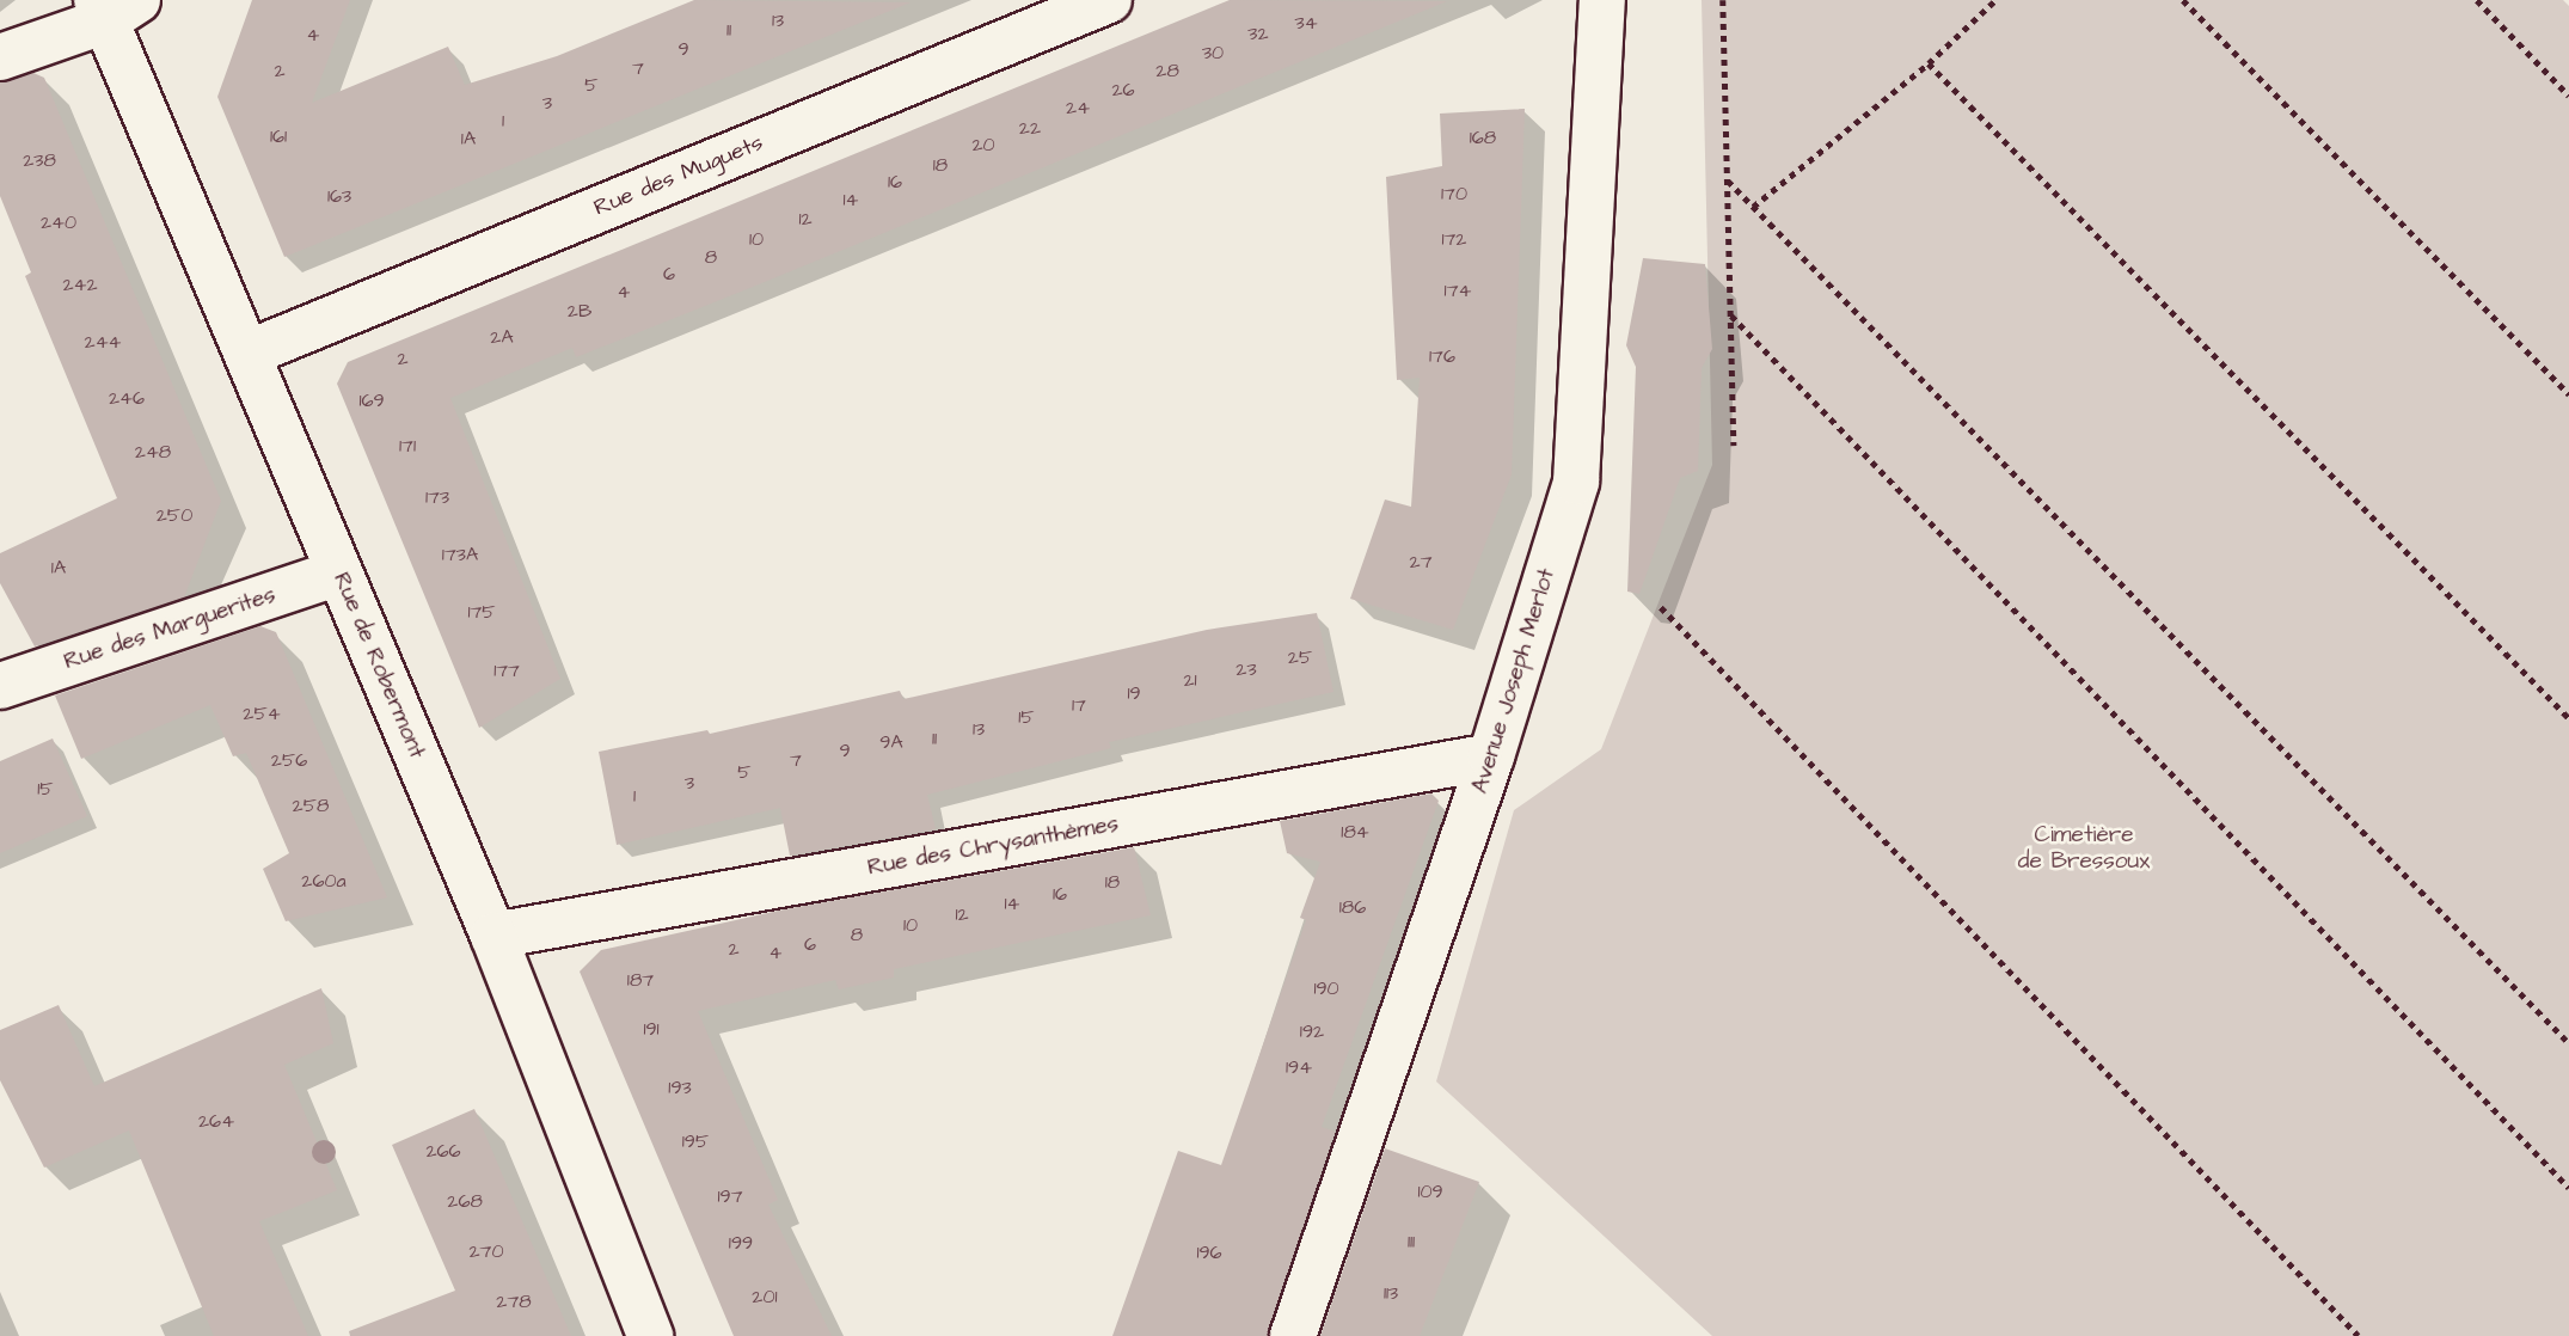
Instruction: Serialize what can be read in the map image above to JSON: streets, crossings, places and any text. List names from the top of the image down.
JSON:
{
  "streets": {
    "street": [
      "Rue des Muguets",
      "Rue des Marguerites",
      "Rue de Robermont",
      "Avenue Joseph Merlot",
      "Rue des Chrysanthèmes"
    ]
  },
  "crossings": [
    ["Rue des Muguets", "Rue de Robermont"],
    ["Rue des Marguerites", "Rue de Robermont"],
    ["Rue de Robermont", "Rue des Chrysanthèmes"],
    ["Avenue Joseph Merlot", "Rue des Chrysanthèmes"]
  ],
  "parks": ["Cimetière de Bressoux"],
  "house_numbers": [
    "13",
    "34",
    "11",
    "32",
    "4",
    "9",
    "30",
    "7",
    "2",
    "28",
    "5",
    "26",
    "3",
    "24",
    "1",
    "22",
    "161",
    "168",
    "1A",
    "20",
    "238",
    "18",
    "16",
    "170",
    "163",
    "14",
    "12",
    "240",
    "10",
    "172",
    "8",
    "6",
    "242",
    "174",
    "4",
    "2B",
    "2A",
    "244",
    "176",
    "2",
    "246",
    "169",
    "171",
    "248",
    "173",
    "250",
    "173A",
    "27",
    "1A",
    "175",
    "25",
    "23",
    "177",
    "21",
    "19",
    "17",
    "254",
    "15",
    "13",
    "11",
    "9A",
    "9",
    "256",
    "7",
    "5",
    "3",
    "15",
    "1",
    "258",
    "184",
    "260a",
    "18",
    "16",
    "14",
    "186",
    "12",
    "10",
    "8",
    "6",
    "2",
    "4",
    "187",
    "190",
    "191",
    "192",
    "194",
    "193",
    "264",
    "195",
    "266",
    "109",
    "197",
    "268",
    "111",
    "199",
    "270",
    "196",
    "113",
    "201",
    "278"
  ]
}
